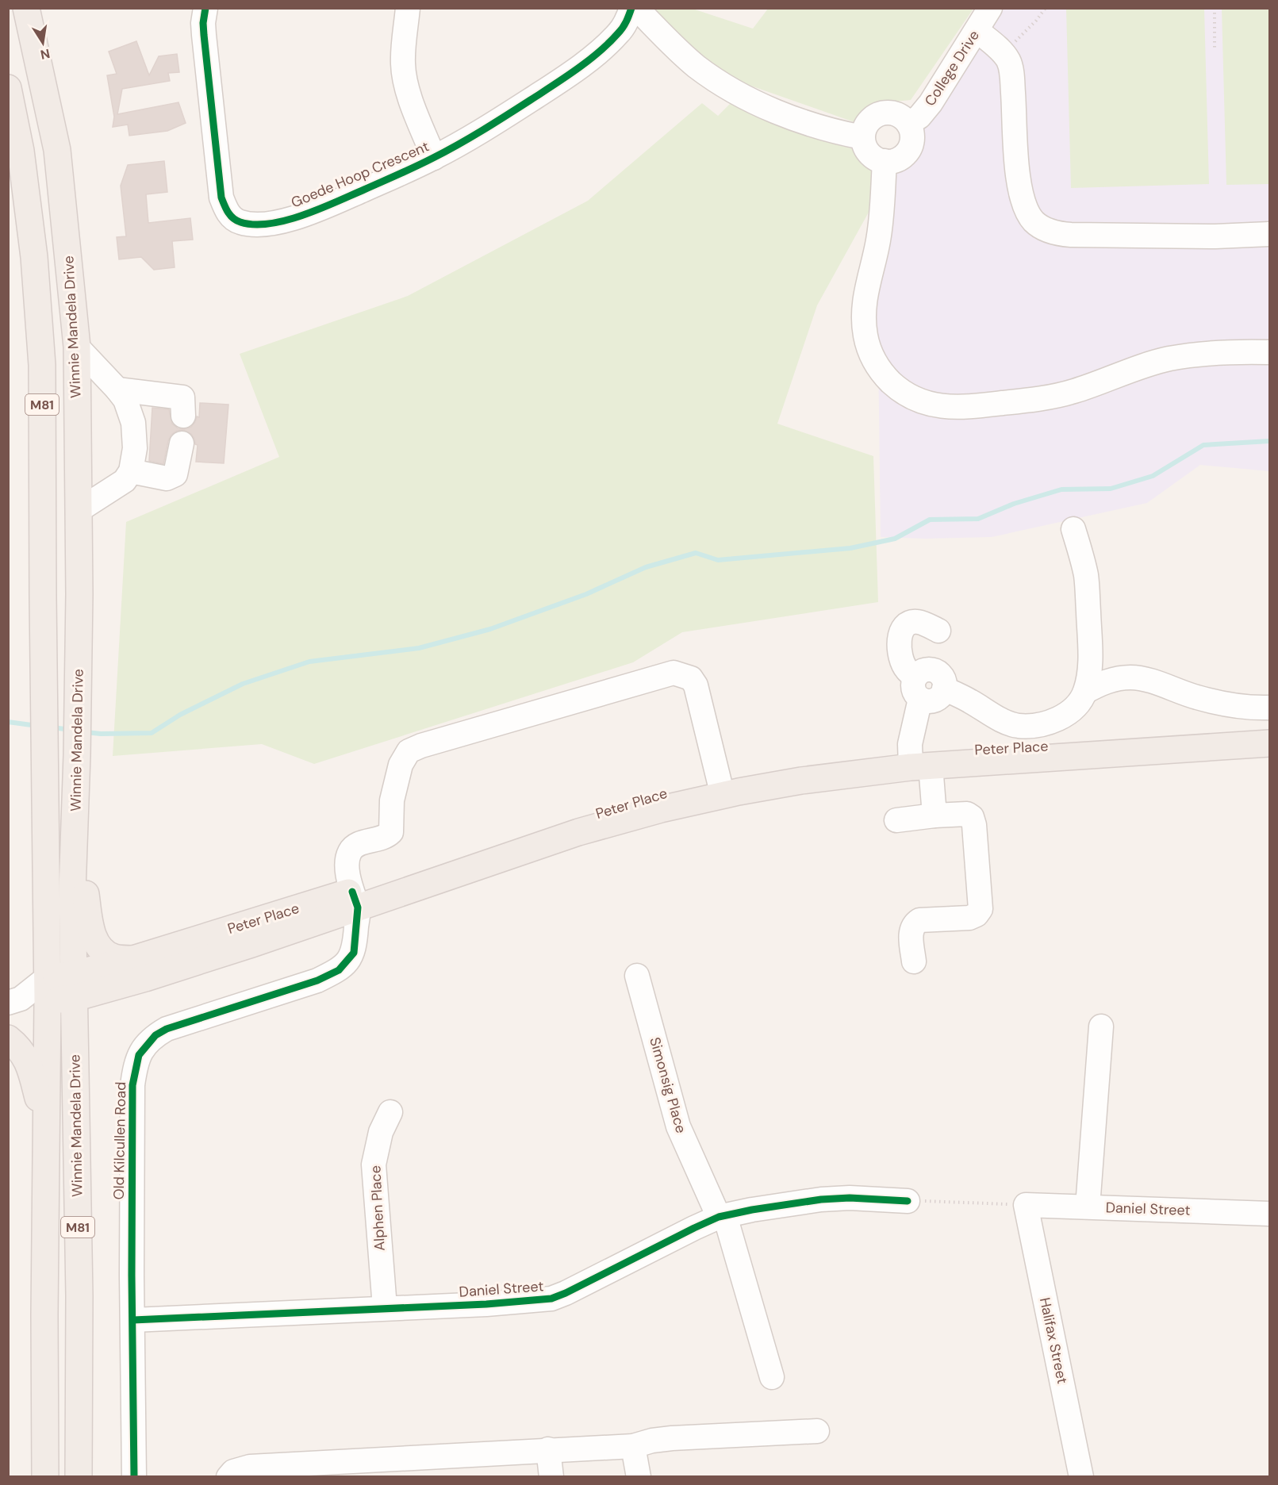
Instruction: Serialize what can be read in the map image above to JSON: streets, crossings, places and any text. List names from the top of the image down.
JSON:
{
  "streets": {
    "main road": ["Winnie Mandela Drive", "M81", "Peter Place"],
    "street": [
      "College Drive",
      "Goede Hoop Crescent",
      "Simonsig Place",
      "Old Kilcullen Road",
      "Alphen Place",
      "Daniel Street",
      "Halifax Street"
    ]
  },
  "crossings": [
    ["Winnie Mandela Drive", "Peter Place"],
    ["Peter Place", "Old Kilcullen Road"],
    ["Simonsig Place", "Daniel Street"],
    ["Old Kilcullen Road", "Daniel Street"],
    ["Alphen Place", "Daniel Street"],
    ["Daniel Street", "Halifax Street"]
  ],
  "north": "bottom"
}
